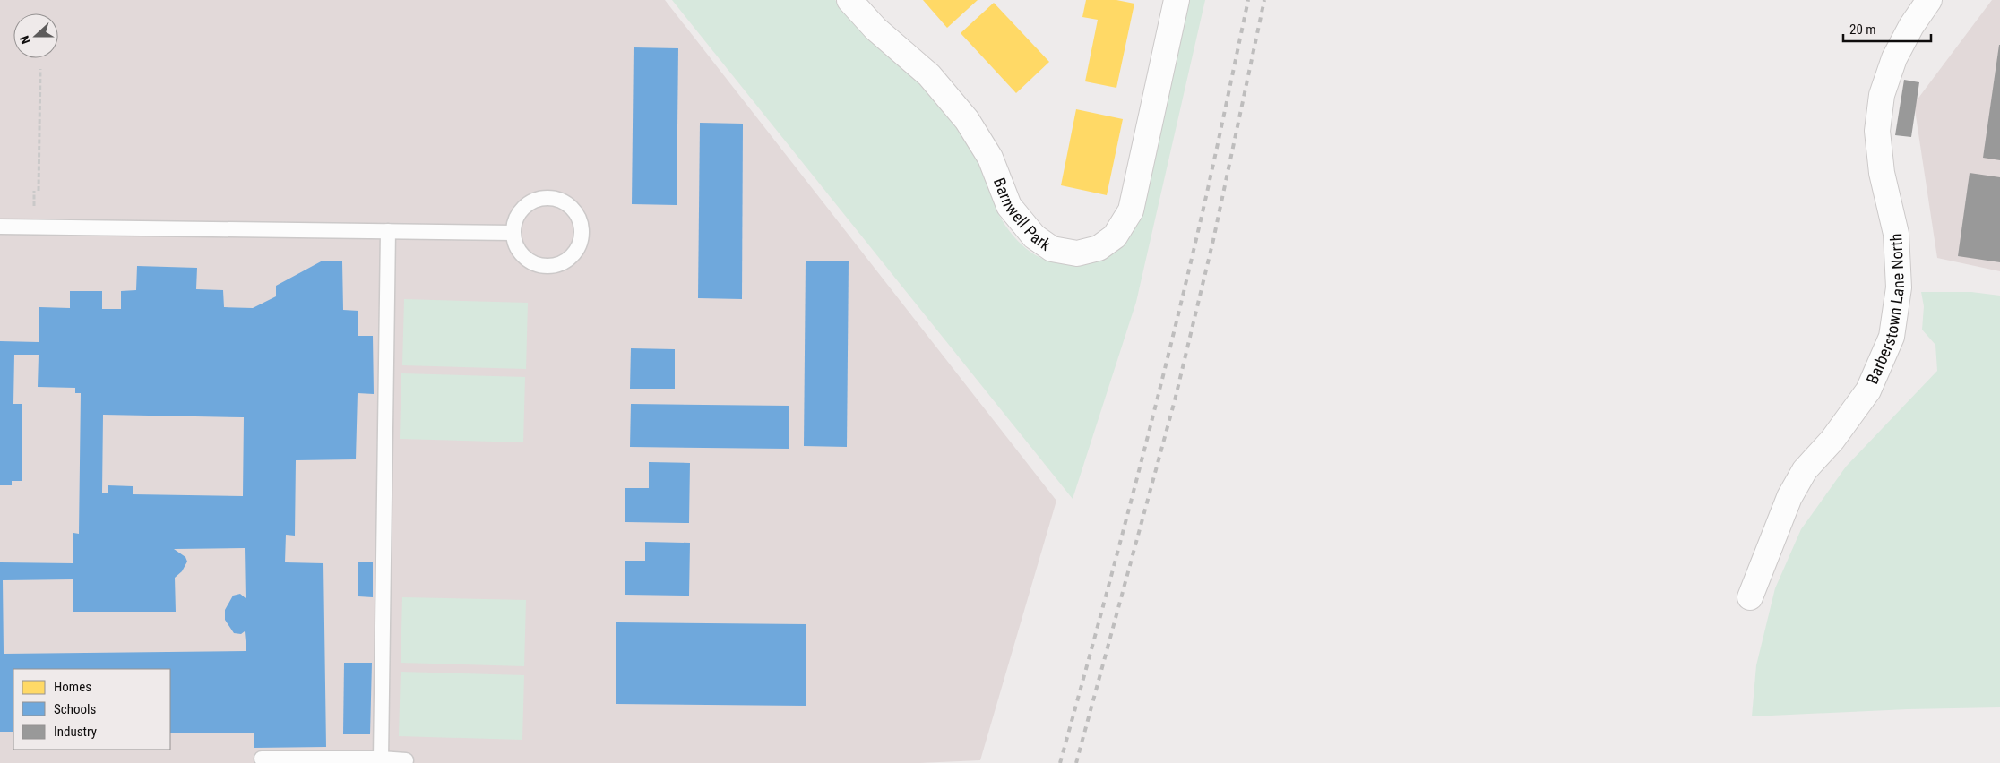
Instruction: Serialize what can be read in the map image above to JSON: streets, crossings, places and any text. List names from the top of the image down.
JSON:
{
  "streets": {
    "street": ["Barnwell Park", "Barberstown Lane North"]
  },
  "legend": ["Homes", "Schools", "Industry"],
  "scale_bar": "20 m",
  "north": "left"
}
